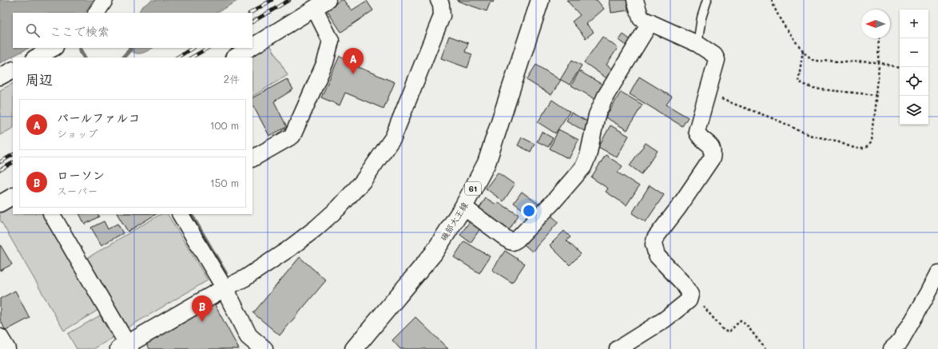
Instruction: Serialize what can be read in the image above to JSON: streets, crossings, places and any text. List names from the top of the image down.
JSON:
{
  "streets": {
    "main road": ["61", "磯部大王線"]
  },
  "north": "left",
  "page": {
    "map_buttons": ["+", "−"],
    "search": "ここで検索",
    "pins": ["A", "B"],
    "heading": ["周辺", "2件"],
    "list": [
      {
        "mark": "A",
        "name": "パールファルコ",
        "note": "ショップ",
        "value": "100 m"
      },
      {
        "mark": "B",
        "name": "ローソン",
        "note": "スーパー",
        "value": "150 m"
      }
    ]
  }
}
